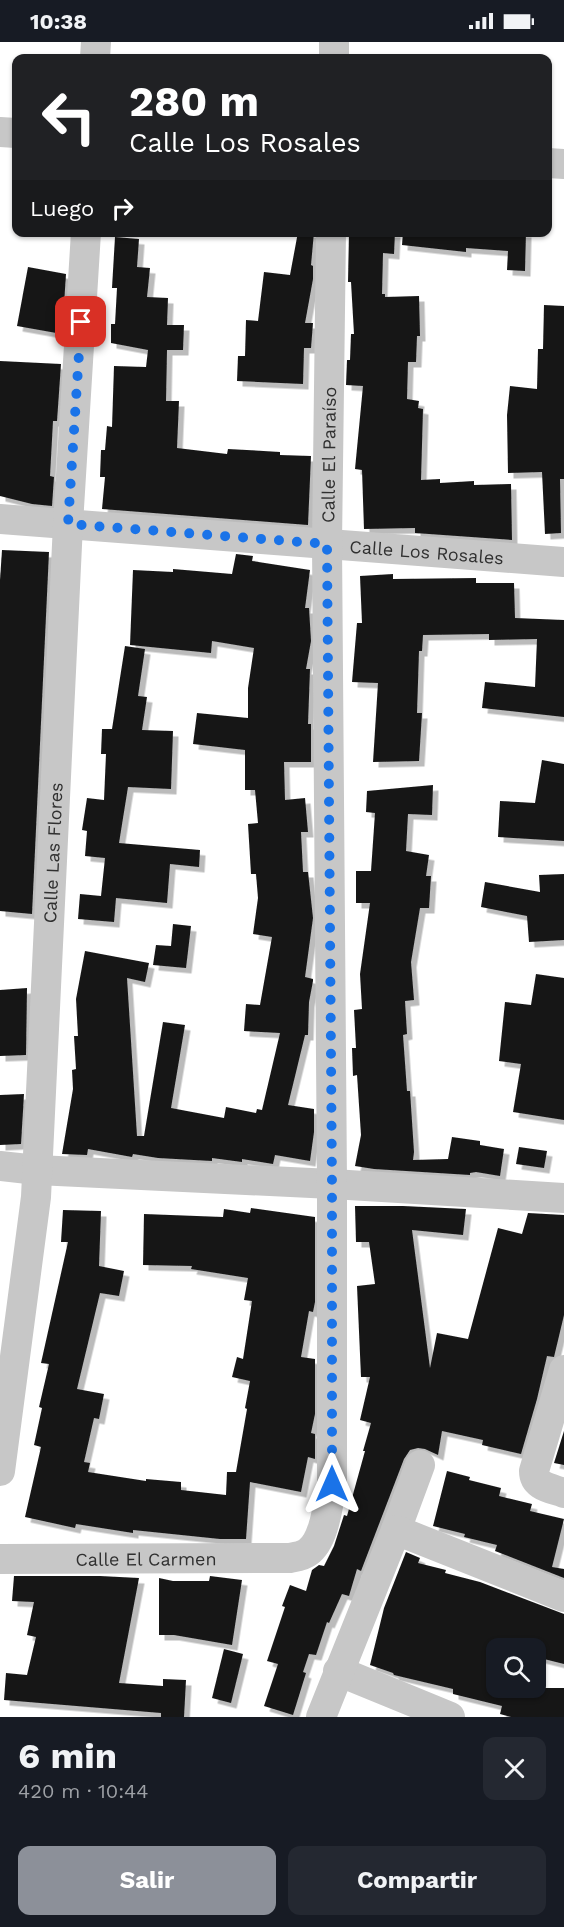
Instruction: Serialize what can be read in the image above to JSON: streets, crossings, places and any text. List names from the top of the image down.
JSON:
{
  "streets": {
    "street": [
      "Calle El Paraíso",
      "Calle Los Rosales",
      "Calle Las Flores",
      "Calle El Carmen"
    ]
  },
  "crossings": [
    ["Calle El Paraíso", "Calle Los Rosales"],
    ["Calle El Paraíso", "Calle El Carmen"],
    ["Calle Los Rosales", "Calle Las Flores"]
  ],
  "page": {
    "status": "10:38",
    "turn": ["280 m", "Calle Los Rosales"],
    "then": "Luego",
    "heading": ["6 min", "420 m · 10:44"],
    "buttons": ["Salir", "Compartir"]
  }
}
